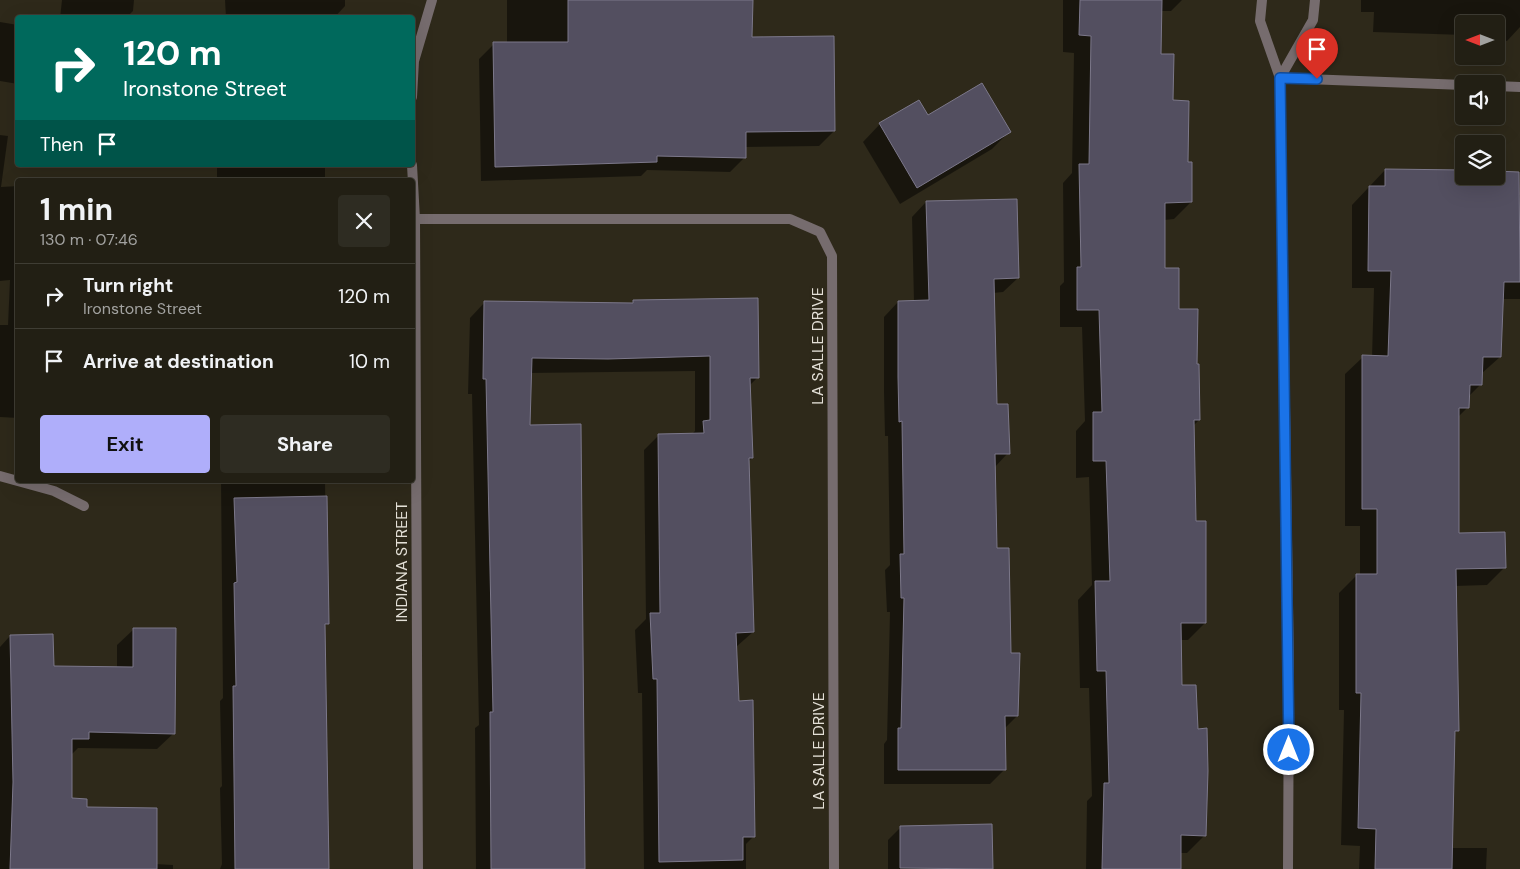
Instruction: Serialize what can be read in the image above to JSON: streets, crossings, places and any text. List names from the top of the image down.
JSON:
{
  "streets": {
    "street": ["LA SALLE DRIVE", "INDIANA STREET"]
  },
  "crossings": [
    ["LA SALLE DRIVE", "INDIANA STREET"]
  ],
  "north": "left",
  "page": {
    "turn": ["120 m", "Ironstone Street"],
    "then": "Then",
    "heading": ["1 min", "130 m · 07:46"],
    "list": [
      {
        "name": "Turn right",
        "note": "Ironstone Street",
        "value": "120 m"
      },
      {
        "name": "Arrive at destination",
        "value": "10 m"
      }
    ],
    "buttons": ["Exit", "Share"]
  }
}
